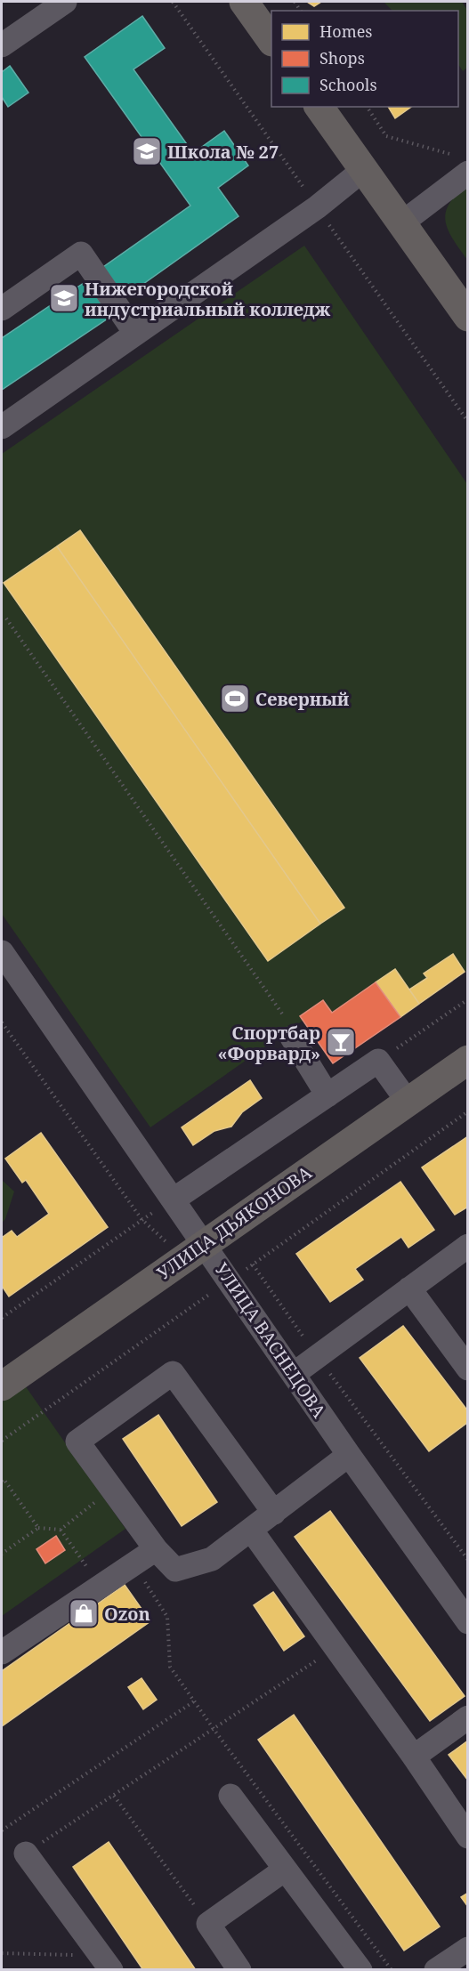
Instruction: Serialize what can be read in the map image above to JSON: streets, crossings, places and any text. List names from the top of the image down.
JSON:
{
  "streets": {
    "main road": ["УЛИЦА ДЬЯКОНОВА"],
    "street": ["УЛИЦА ВАСНЕЦОВА"]
  },
  "crossings": [
    ["УЛИЦА ДЬЯКОНОВА", "УЛИЦА ВАСНЕЦОВА"]
  ],
  "places": {
    "school or university": ["Школа № 27", "Нижегородской индустриальный колледж"],
    "sports": ["Северный"],
    "bar": ["Спортбар «Форвард»"],
    "shop": ["Ozon"]
  },
  "legend": ["Homes", "Shops", "Schools"]
}
